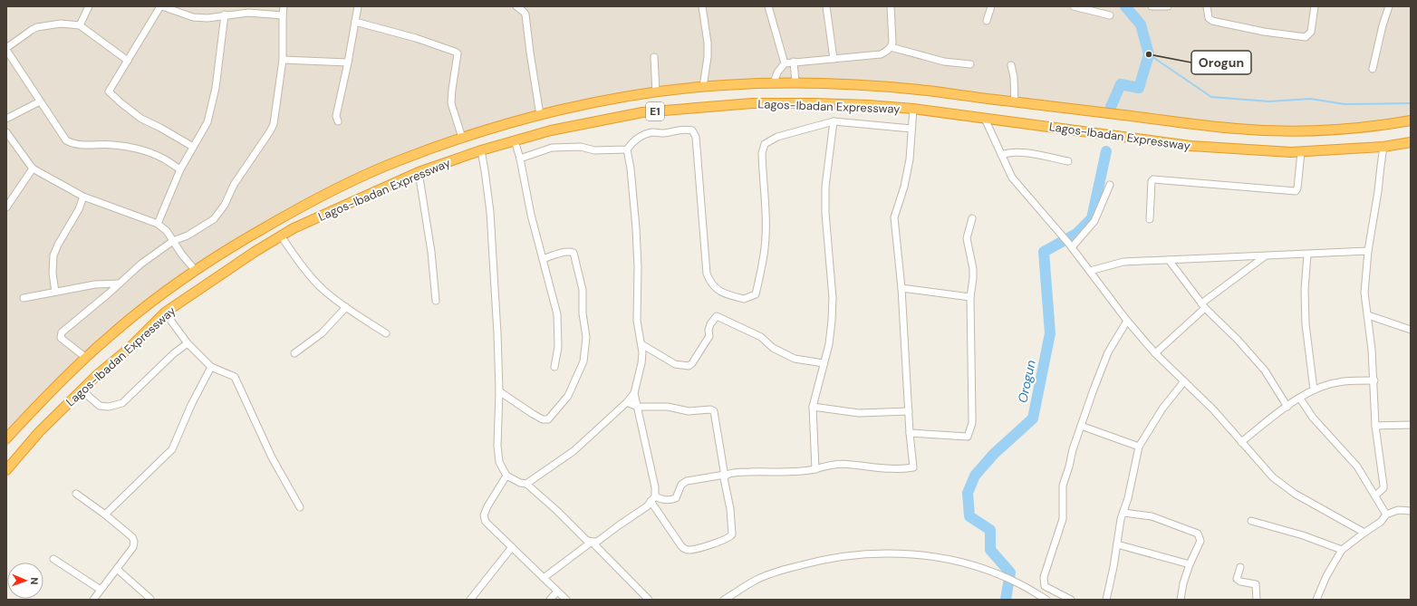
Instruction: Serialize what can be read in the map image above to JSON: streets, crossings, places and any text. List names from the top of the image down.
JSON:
{
  "streets": {
    "highway": ["Lagos-Ibadan Expressway", "E1"]
  },
  "water": ["Orogun"],
  "places": ["Orogun"],
  "north": "right"
}
